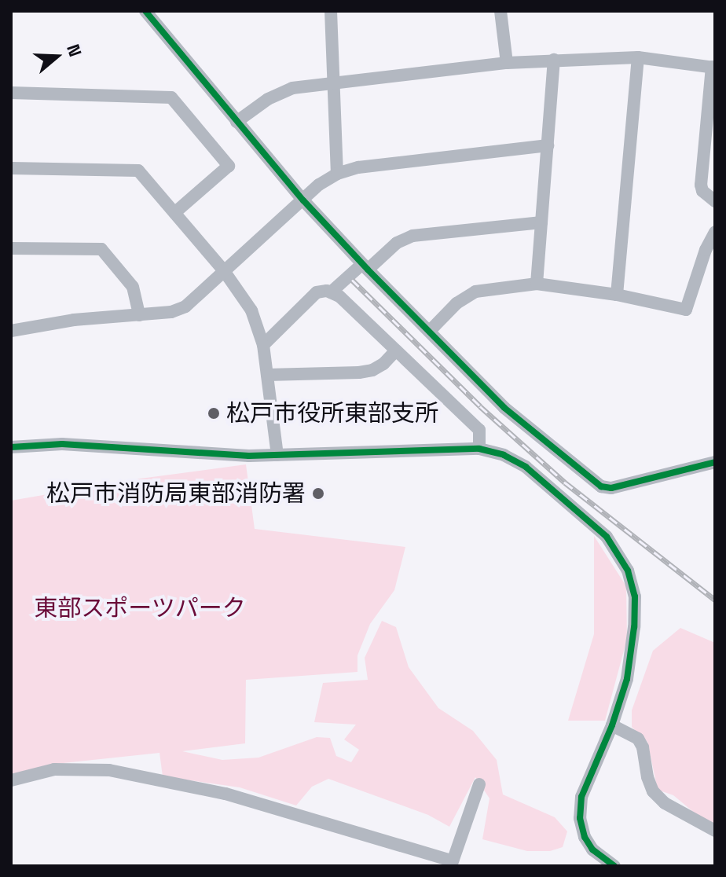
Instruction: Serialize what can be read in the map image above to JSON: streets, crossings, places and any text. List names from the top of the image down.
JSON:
{
  "parks": ["東部スポーツパーク"],
  "places": ["松戸市役所東部支所", "松戸市消防局東部消防署"],
  "north": "right"
}
